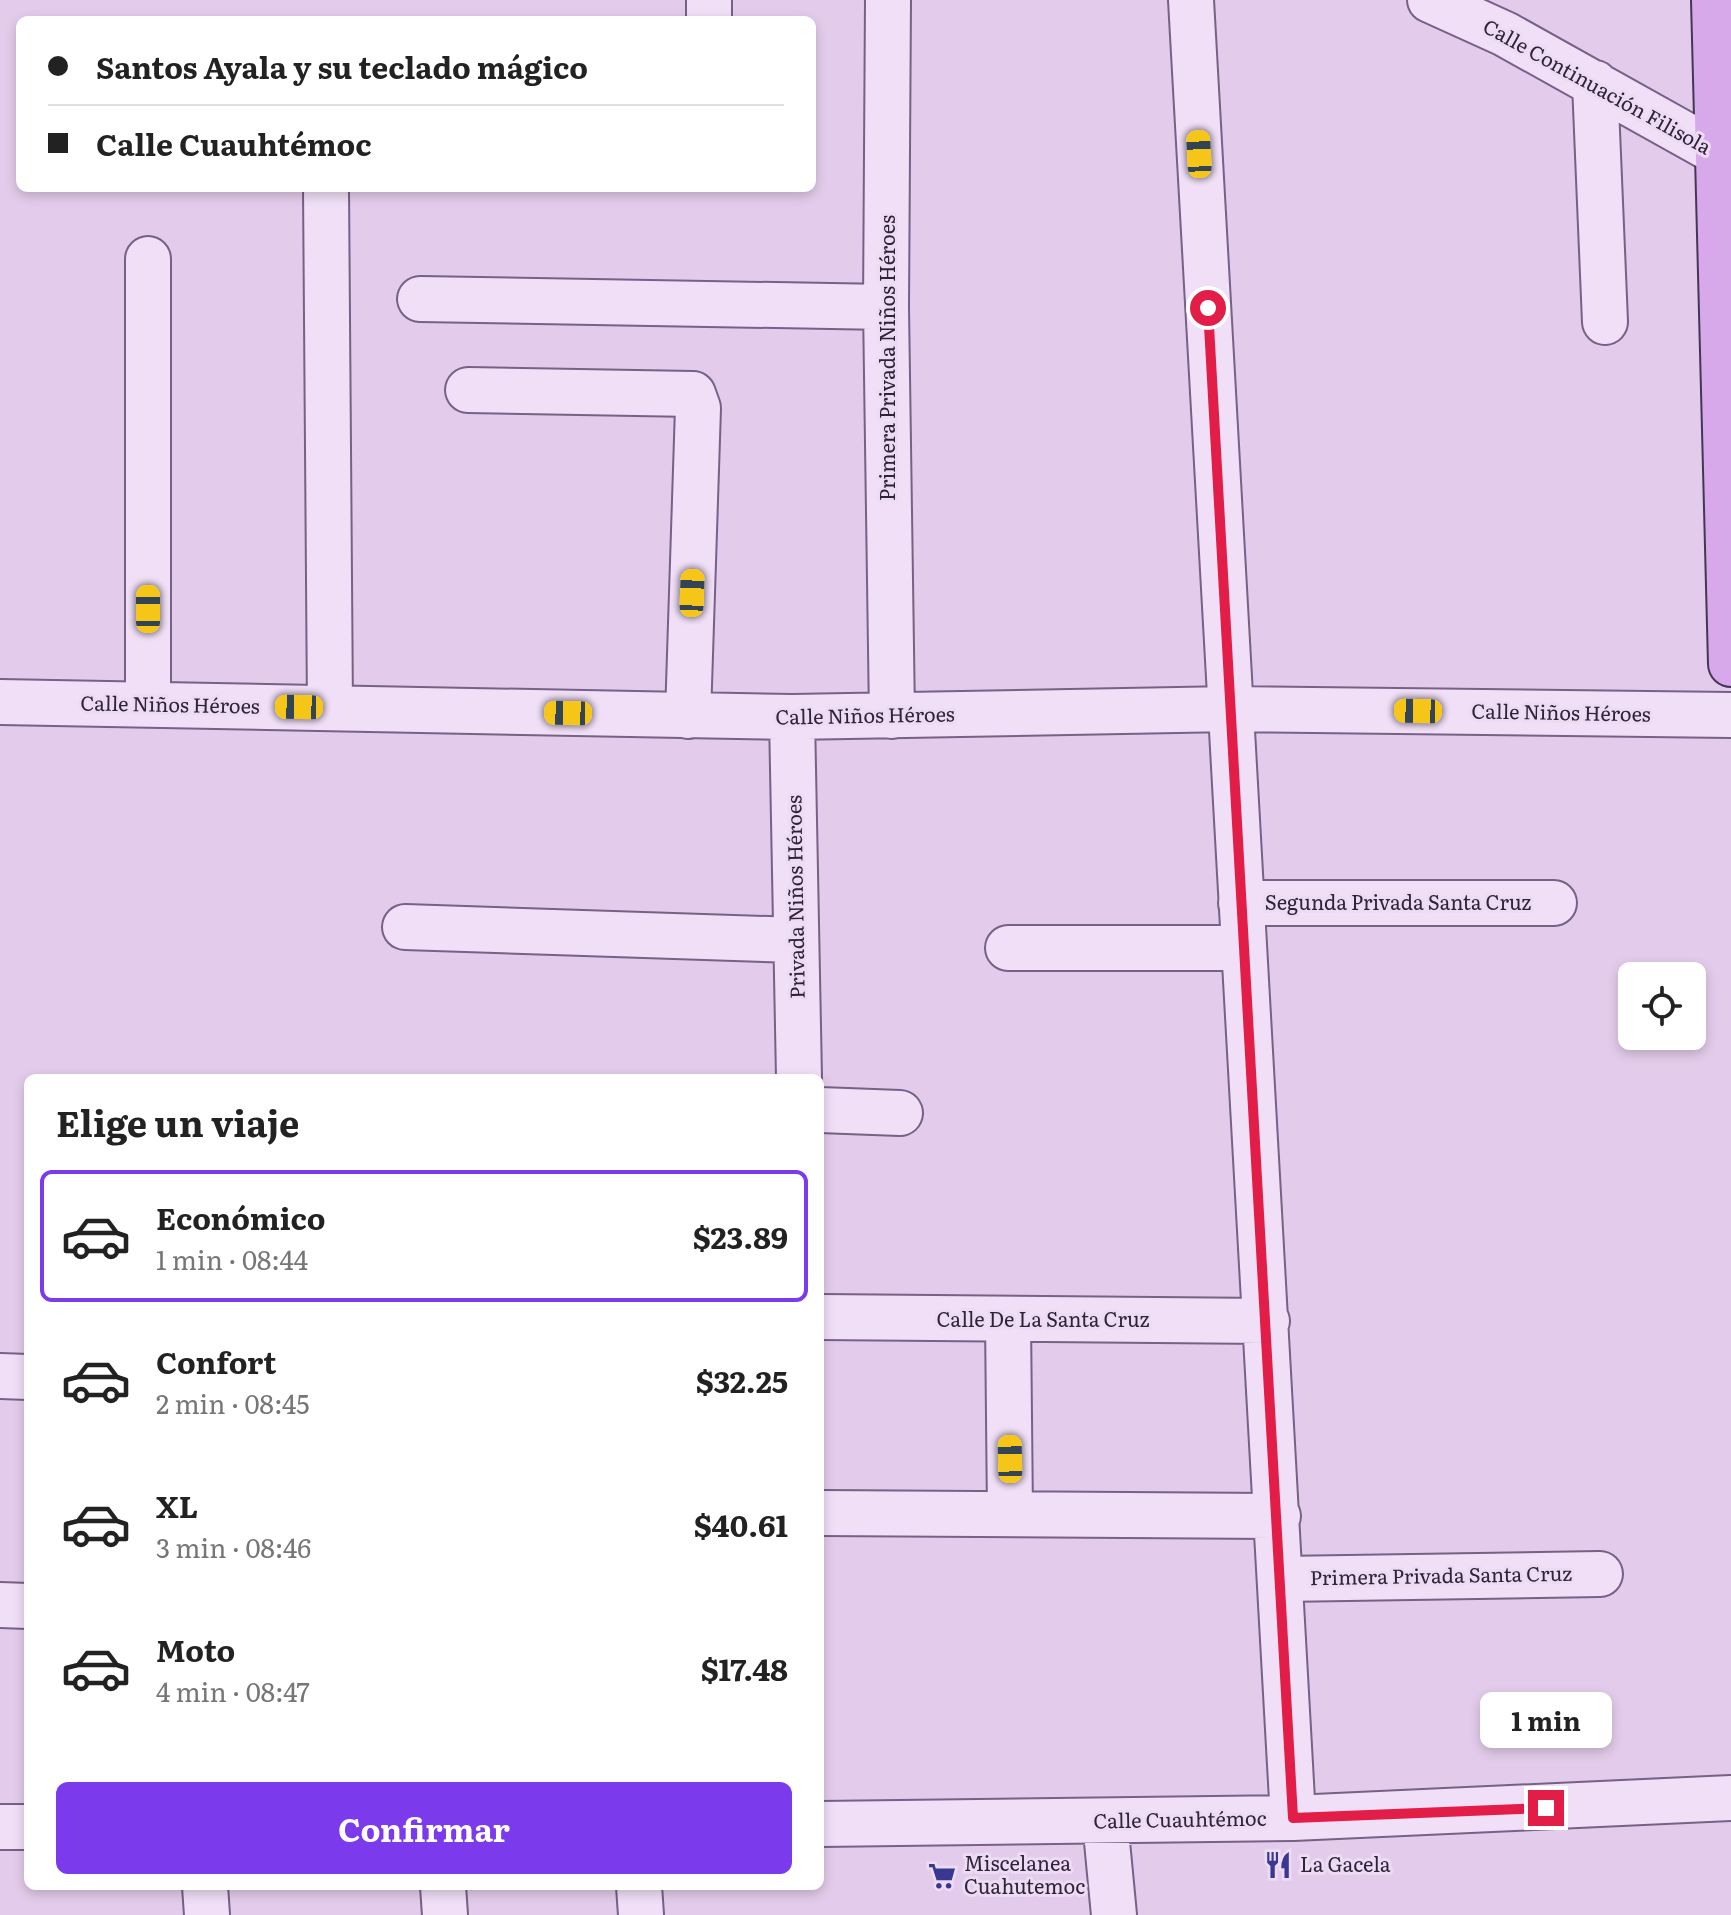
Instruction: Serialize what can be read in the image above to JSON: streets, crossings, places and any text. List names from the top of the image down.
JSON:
{
  "streets": {
    "street": [
      "Calle Continuación Filisola",
      "Primera Privada Niños Héroes",
      "Calle Niños Héroes",
      "Privada Niños Héroes",
      "Segunda Privada Santa Cruz",
      "Calle De La Santa Cruz",
      "Primera Privada Santa Cruz",
      "Calle Cuauhtémoc"
    ]
  },
  "crossings": [
    ["Primera Privada Niños Héroes", "Calle Niños Héroes"],
    ["Calle Niños Héroes", "Privada Niños Héroes"]
  ],
  "places": {
    "restaurant": ["La Gacela"],
    "supermarket": ["Miscelanea Cuahutemoc"]
  },
  "page": {
    "banner": ["Santos Ayala y su teclado mágico", "Calle Cuauhtémoc"],
    "heading": "Elige un viaje",
    "list": [
      {
        "name": "Económico",
        "note": "1 min · 08:44",
        "value": "$23.89"
      },
      {
        "name": "Confort",
        "note": "2 min · 08:45",
        "value": "$32.25"
      },
      {
        "name": "XL",
        "note": "3 min · 08:46",
        "value": "$40.61"
      },
      {
        "name": "Moto",
        "note": "4 min · 08:47",
        "value": "$17.48"
      }
    ],
    "bubble": "1 min",
    "buttons": "Confirmar"
  }
}
